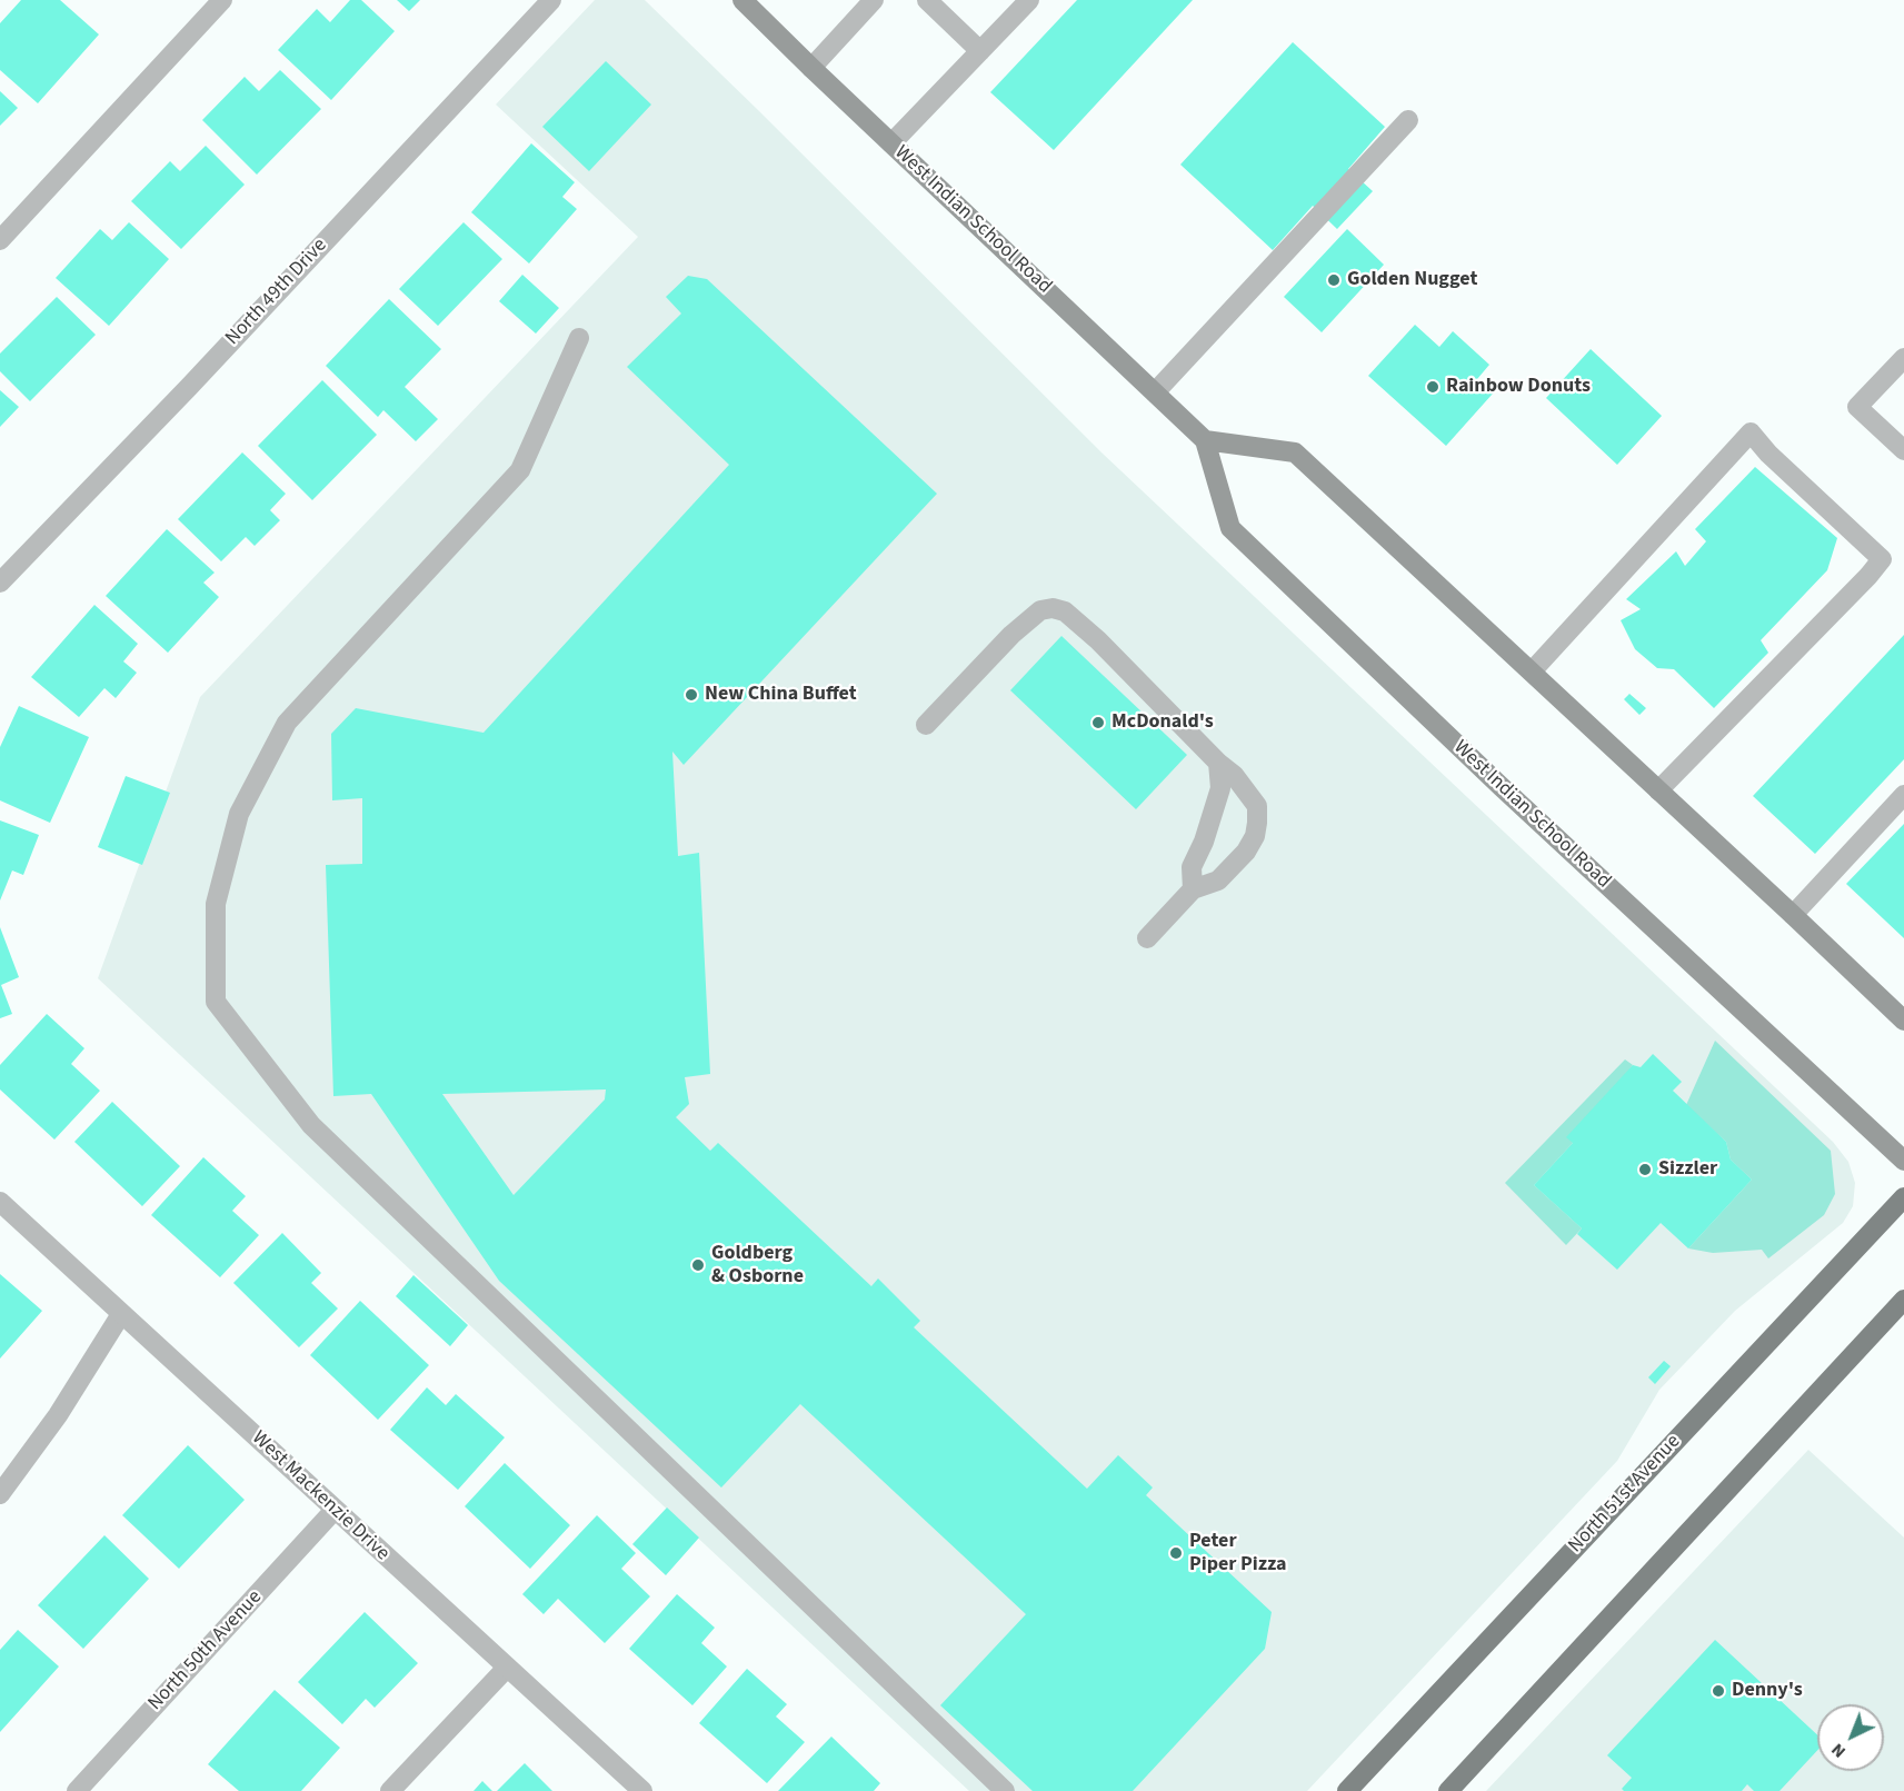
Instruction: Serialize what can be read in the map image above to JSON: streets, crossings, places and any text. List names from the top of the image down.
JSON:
{
  "streets": {
    "main road": ["West Indian School Road", "North 51st Avenue"],
    "street": ["North 49th Drive", "West Mackenzie Drive", "North 50th Avenue"]
  },
  "crossings": [
    ["West Mackenzie Drive", "North 50th Avenue"]
  ],
  "places": [
    "Golden Nugget",
    "Rainbow Donuts",
    "New China Buffet",
    "McDonald's",
    "Sizzler",
    "Goldberg & Osborne",
    "Peter Piper Pizza",
    "Denny's"
  ],
  "north": "bottom left"
}
